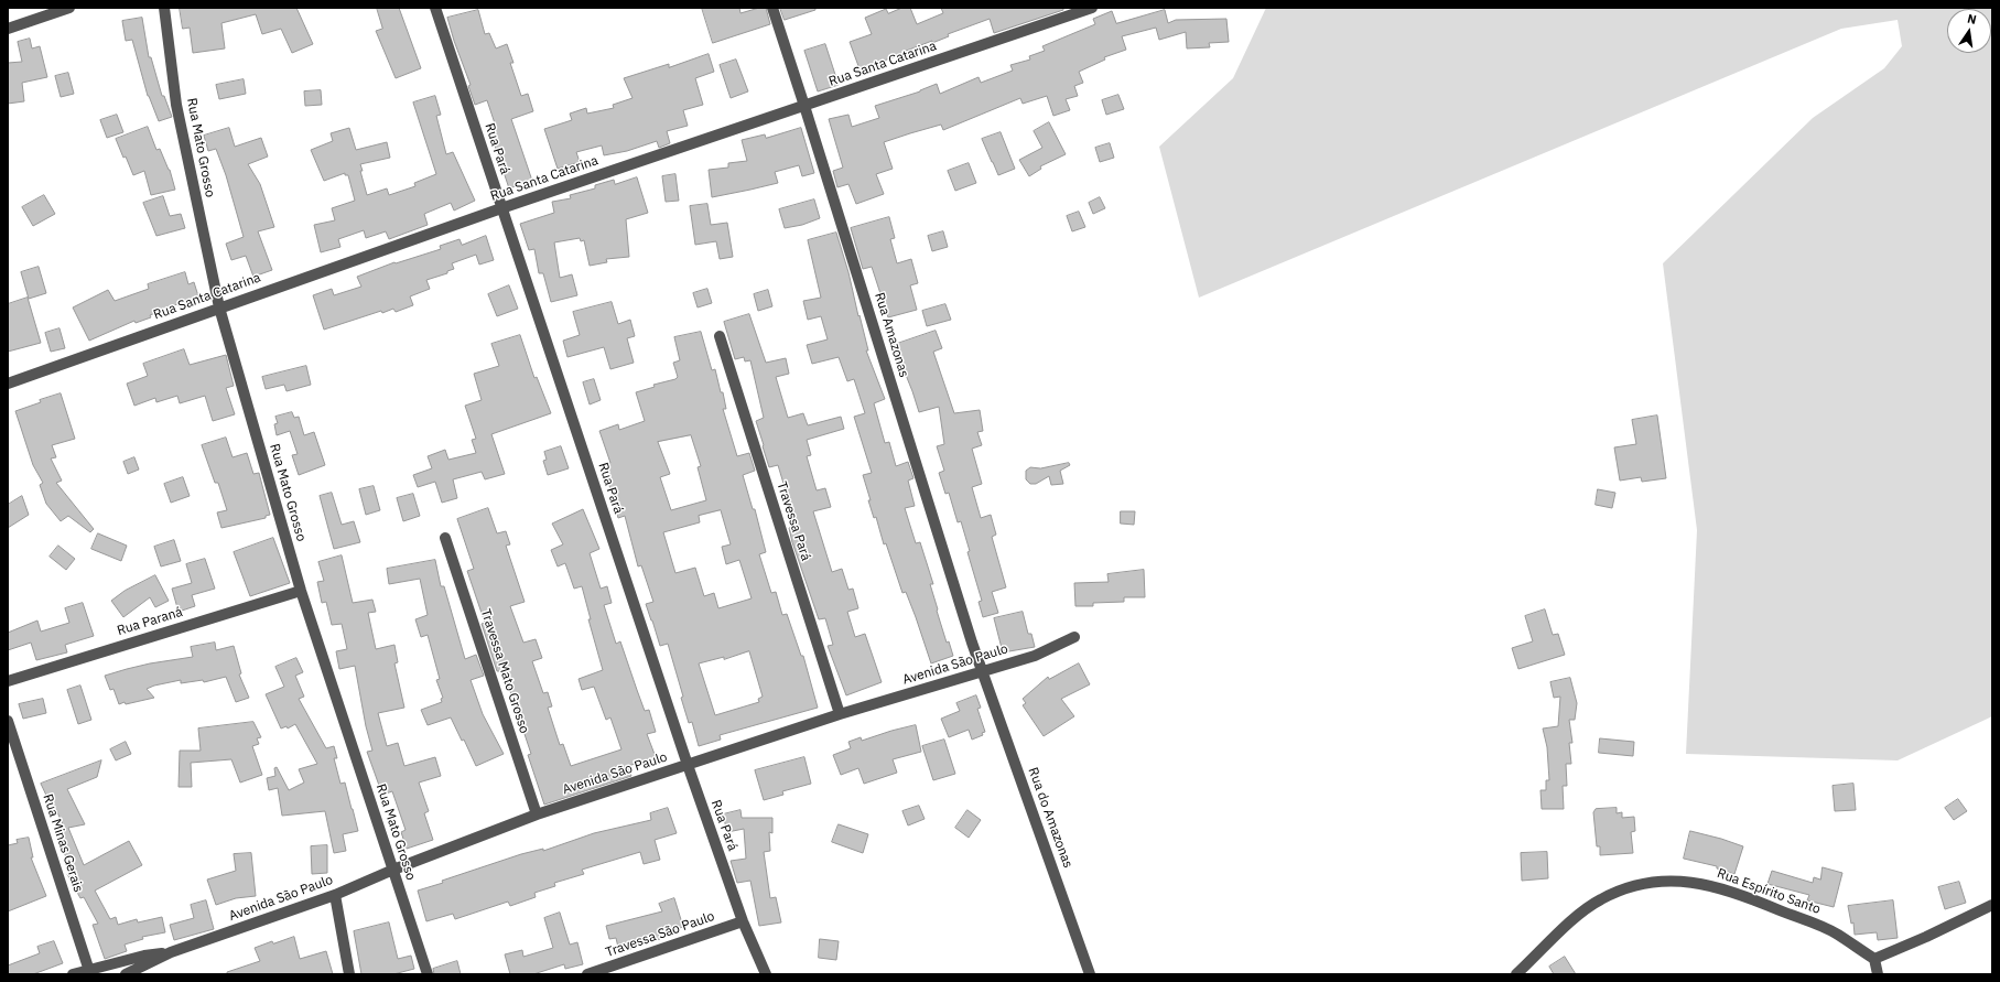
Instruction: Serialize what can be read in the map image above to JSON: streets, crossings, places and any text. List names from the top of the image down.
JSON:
{
  "streets": {
    "street": [
      "Rua Santa Catarina",
      "Rua Mato Grosso",
      "Rua Pará",
      "Rua Amazonas",
      "Travessa Pará",
      "Rua Paraná",
      "Avenida São Paulo",
      "Travessa Mato Grosso",
      "Rua do Amazonas",
      "Rua Minas Gerais",
      "Rua Espírito Santo",
      "Travessa São Paulo"
    ]
  },
  "crossings": [
    ["Rua Santa Catarina", "Rua Mato Grosso"],
    ["Rua Santa Catarina", "Rua Pará"],
    ["Rua Santa Catarina", "Rua Amazonas"],
    ["Rua Mato Grosso", "Rua Paraná"],
    ["Rua Mato Grosso", "Avenida São Paulo"],
    ["Rua Pará", "Avenida São Paulo"],
    ["Rua Pará", "Travessa São Paulo"],
    ["Rua Amazonas", "Avenida São Paulo"],
    ["Rua Amazonas", "Rua do Amazonas"],
    ["Travessa Pará", "Avenida São Paulo"],
    ["Avenida São Paulo", "Travessa Mato Grosso"],
    ["Avenida São Paulo", "Rua do Amazonas"],
    ["Avenida São Paulo", "Rua Minas Gerais"]
  ],
  "north": "top"
}
